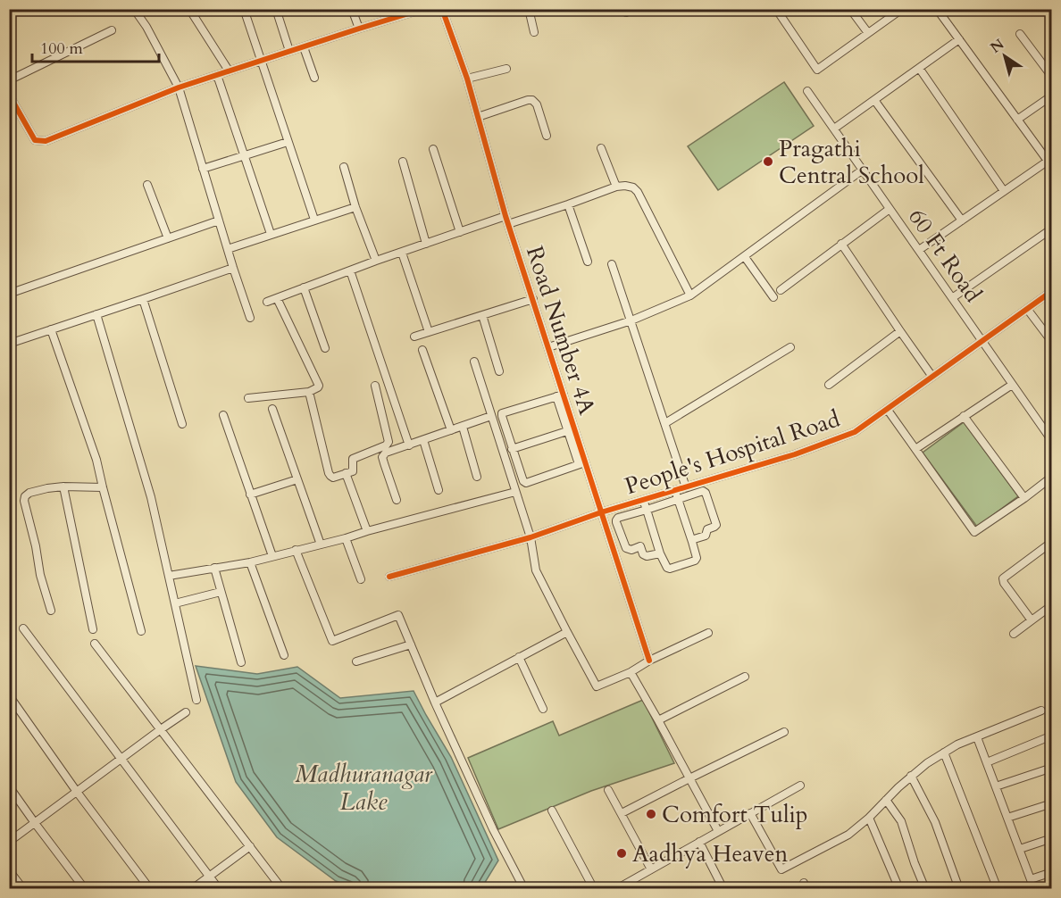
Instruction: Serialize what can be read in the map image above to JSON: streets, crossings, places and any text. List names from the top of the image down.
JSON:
{
  "streets": {
    "street": ["60 Ft Road", "Road Number 4A", "People's Hospital Road"]
  },
  "crossings": [
    ["60 Ft Road", "People's Hospital Road"],
    ["Road Number 4A", "People's Hospital Road"]
  ],
  "water": ["Madhuranagar Lake"],
  "places": ["Pragathi Central School", "Comfort Tulip", "Aadhya Heaven"],
  "scale_bar": "100 m",
  "north": "top left"
}
